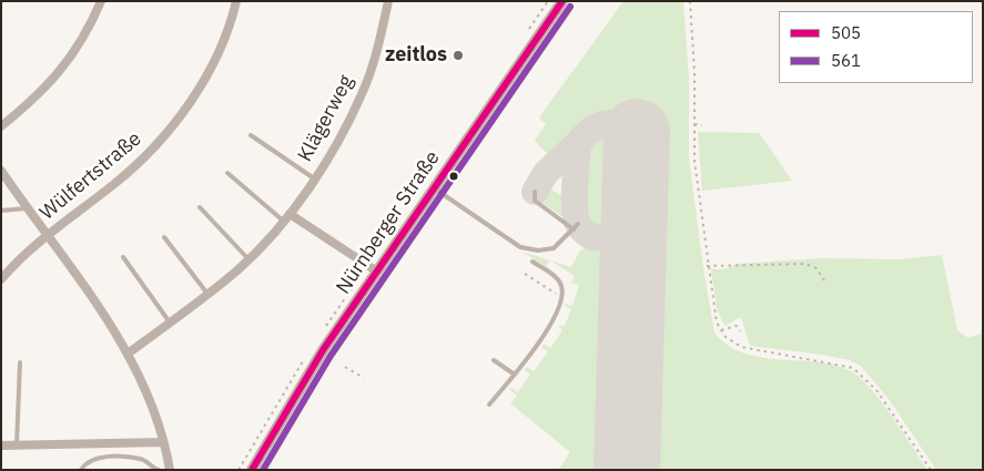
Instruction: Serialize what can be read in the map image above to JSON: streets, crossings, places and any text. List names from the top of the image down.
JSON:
{
  "streets": {
    "main road": ["Nürnberger Straße"],
    "street": ["Klägerweg", "Wülfertstraße"]
  },
  "places": ["zeitlos"],
  "lines": ["transit line 505", "transit line 561"],
  "legend": ["505", "561"]
}
